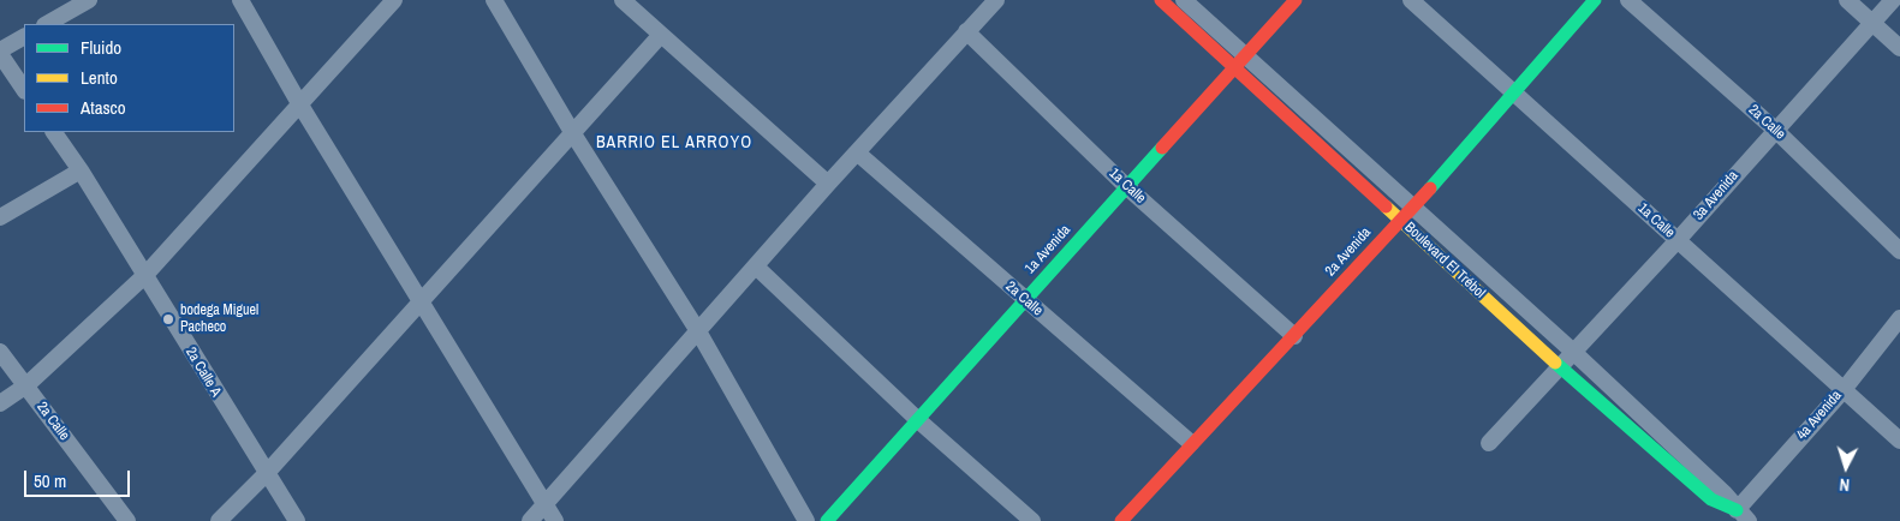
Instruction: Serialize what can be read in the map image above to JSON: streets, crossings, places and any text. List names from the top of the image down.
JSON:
{
  "streets": {
    "street": [
      "2a Calle",
      "1a Calle",
      "3a Avenida",
      "1a Avenida",
      "2a Avenida",
      "Boulevard El Trébol",
      "2a Calle A",
      "4a Avenida"
    ]
  },
  "crossings": [
    ["2a Calle", "3a Avenida"],
    ["2a Calle", "1a Avenida"],
    ["2a Calle", "2a Avenida"],
    ["1a Calle", "3a Avenida"],
    ["1a Calle", "1a Avenida"],
    ["1a Calle", "2a Avenida"],
    ["1a Calle", "4a Avenida"],
    ["3a Avenida", "Boulevard El Trébol"],
    ["1a Avenida", "Boulevard El Trébol"],
    ["2a Avenida", "Boulevard El Trébol"],
    ["Boulevard El Trébol", "4a Avenida"]
  ],
  "districts": ["BARRIO EL ARROYO"],
  "places": ["bodega Miguel Pacheco"],
  "legend": ["Fluido", "Lento", "Atasco"],
  "scale_bar": "50 m",
  "north": "bottom"
}
